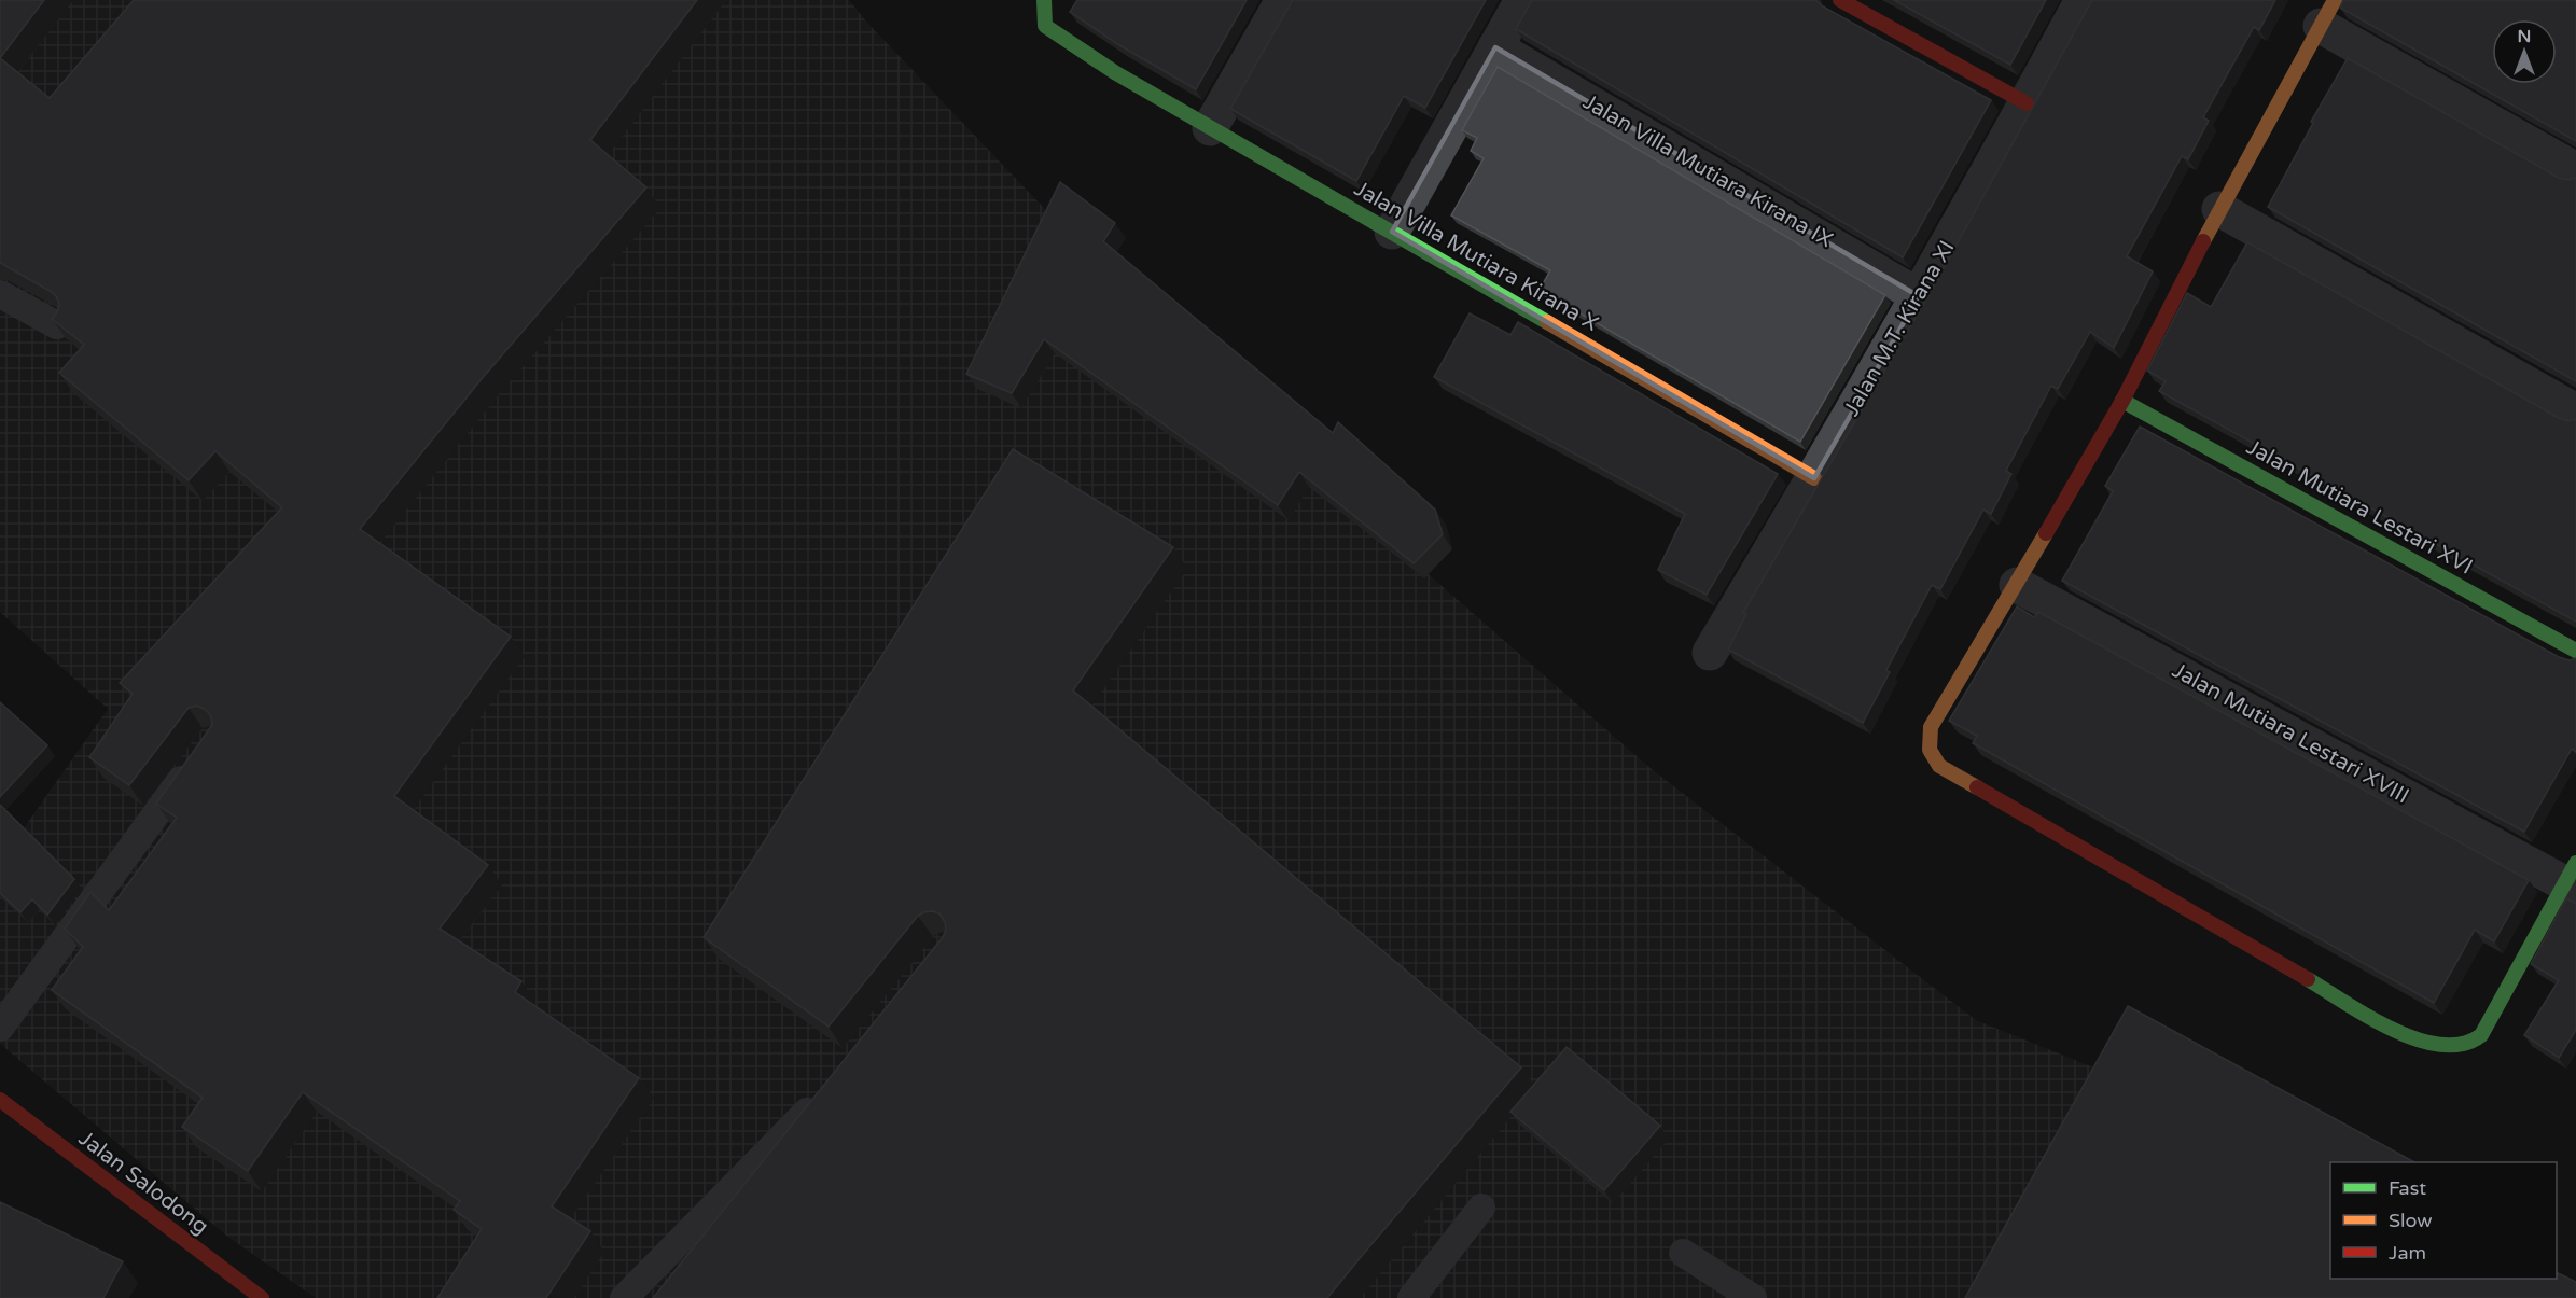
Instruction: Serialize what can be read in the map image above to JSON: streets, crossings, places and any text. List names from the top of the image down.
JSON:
{
  "streets": {
    "street": [
      "Jalan Villa Mutiara Kirana IX",
      "Jalan Villa Mutiara Kirana X",
      "Jalan M.T. Kirana XI",
      "Jalan Mutiara Lestari XVI",
      "Jalan Mutiara Lestari XVIII",
      "Jalan Salodong"
    ]
  },
  "crossings": [
    ["Jalan Villa Mutiara Kirana IX", "Jalan M.T. Kirana XI"],
    ["Jalan Villa Mutiara Kirana X", "Jalan M.T. Kirana XI"]
  ],
  "legend": ["Fast", "Slow", "Jam"],
  "north": "top"
}
